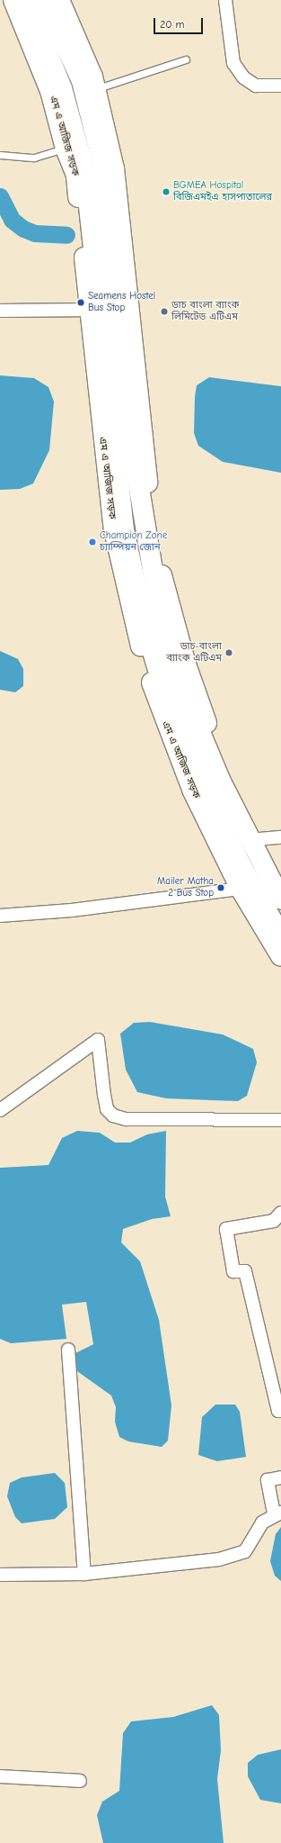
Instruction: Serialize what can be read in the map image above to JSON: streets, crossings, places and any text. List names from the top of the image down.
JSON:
{
  "streets": {
    "main road": ["এম এ আজিজ সড়ক"]
  },
  "places": [
    "BGMEA Hospital বিজিএমইএ হাসপাতালের",
    "Seamens Hostel Bus Stop",
    "ডাচ বাংলা ব্যাংক লিমিটেড এটিএম",
    "Champion Zone চ্যাম্পিয়ন জোন",
    "ডাচ-বাংলা ব্যাংক এটিএম",
    "Mailer Matha 2 Bus Stop"
  ],
  "scale_bar": "20 m"
}
